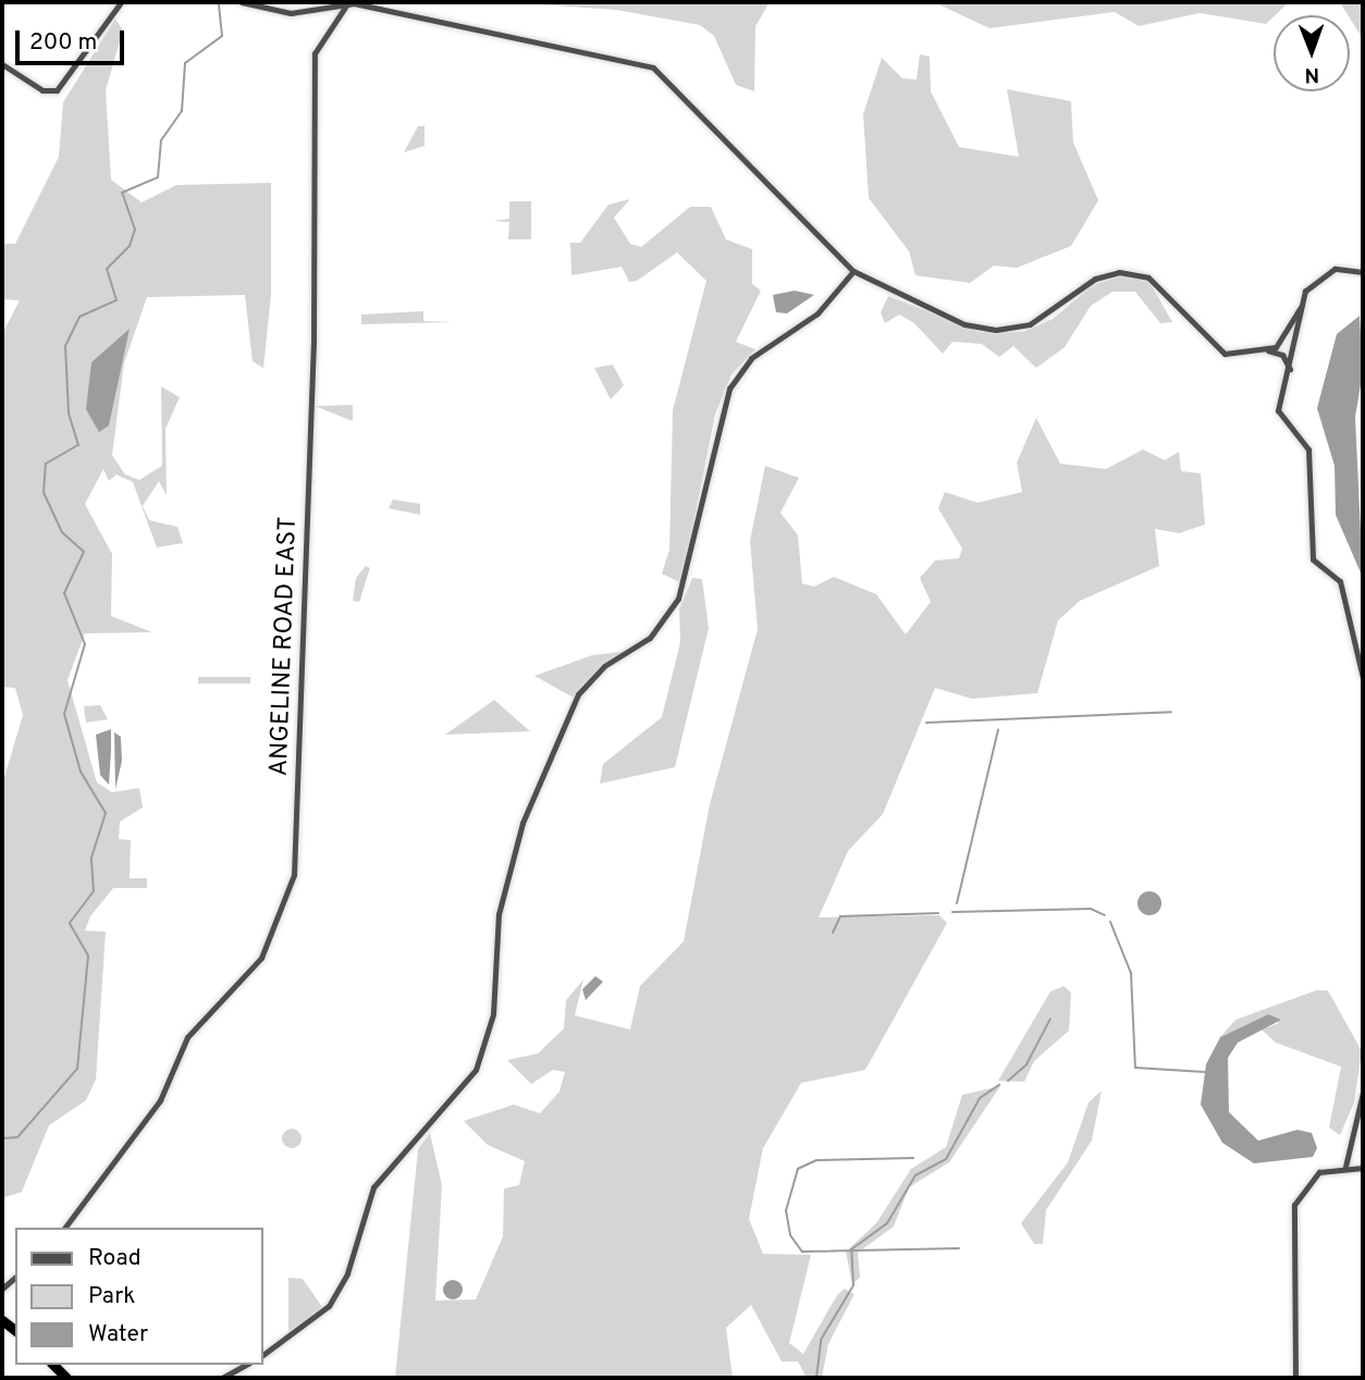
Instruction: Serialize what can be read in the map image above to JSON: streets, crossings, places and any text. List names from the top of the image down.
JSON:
{
  "streets": {
    "street": ["ANGELINE ROAD EAST"]
  },
  "legend": ["Road", "Park", "Water"],
  "scale_bar": "200 m",
  "north": "bottom"
}
